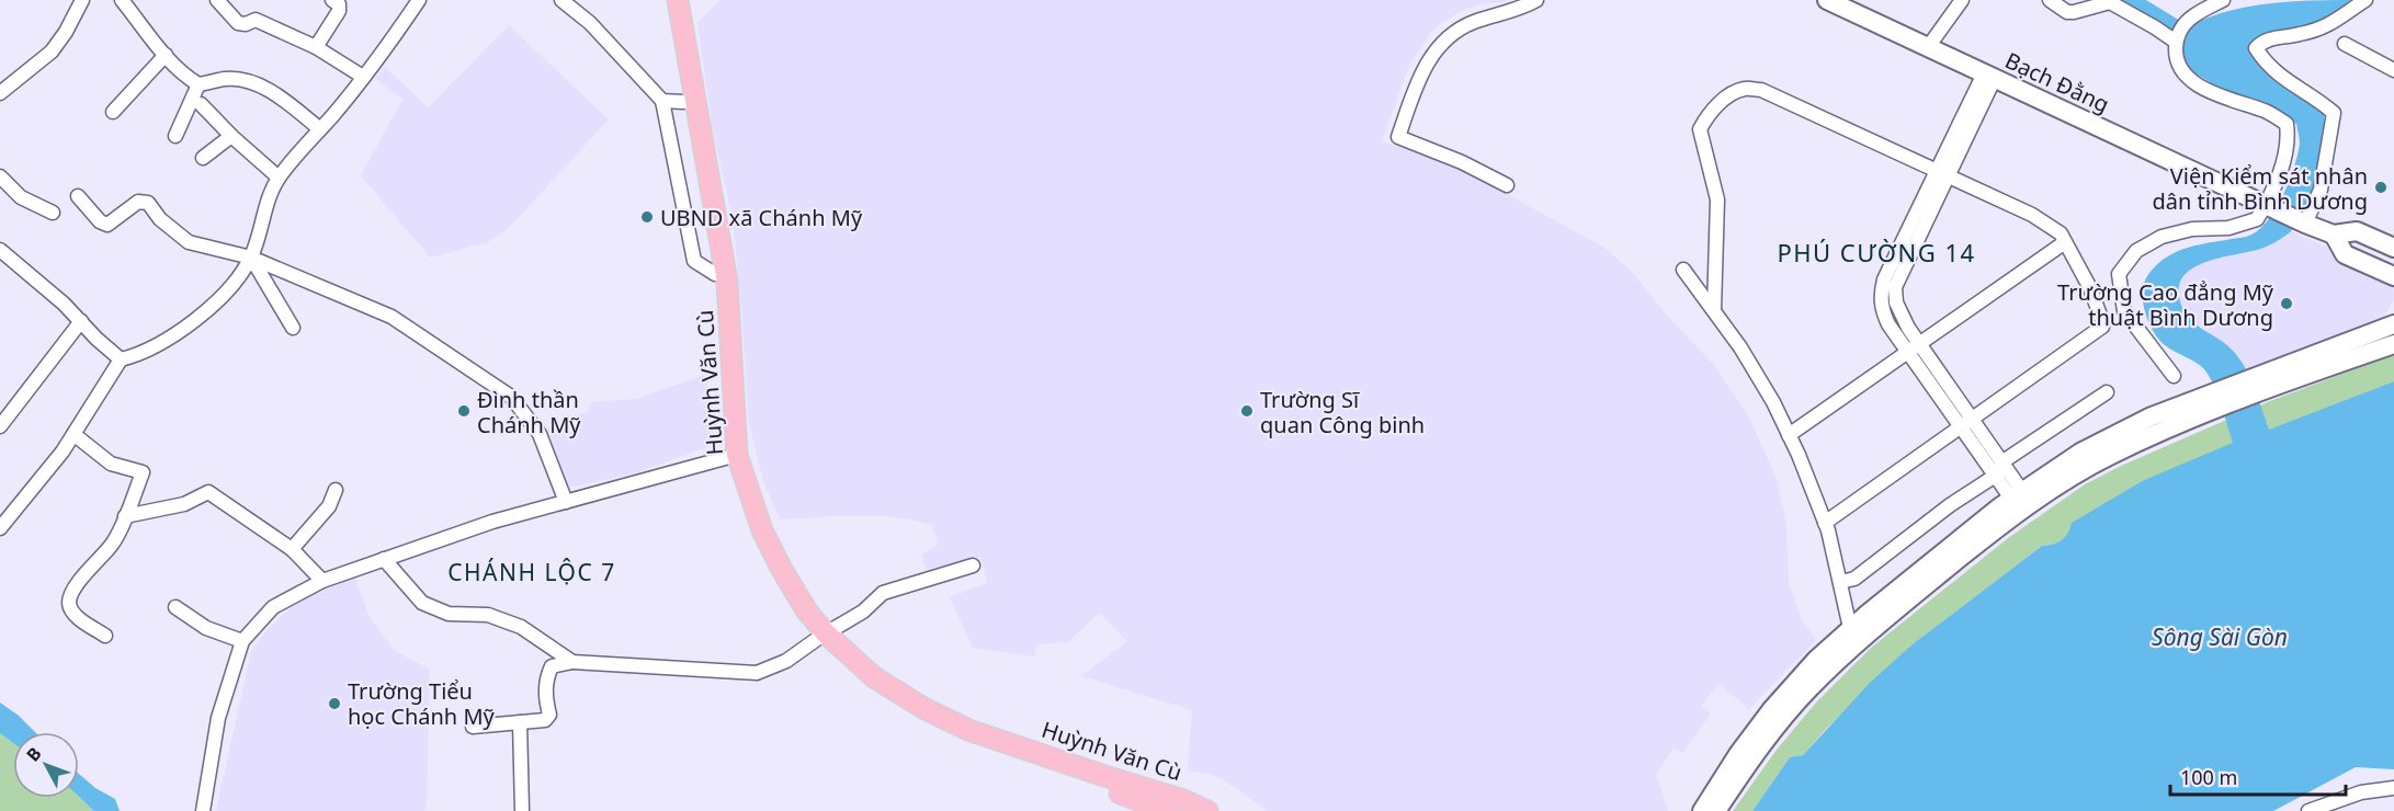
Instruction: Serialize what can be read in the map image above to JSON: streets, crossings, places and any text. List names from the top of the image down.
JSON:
{
  "streets": {
    "main road": ["Huỳnh Văn Cù"],
    "street": ["Bạch Đằng"]
  },
  "districts": ["PHÚ CƯỜNG 14", "CHÁNH LỘC 7"],
  "water": ["Sông Sài Gòn"],
  "places": [
    "Viện Kiểm sát nhân dân tỉnh Bình Dương",
    "UBND xã Chánh Mỹ",
    "Trường Cao đẳng Mỹ thuật Bình Dương",
    "Đình thần Chánh Mỹ",
    "Trường Sĩ quan Công binh",
    "Trường Tiểu học Chánh Mỹ"
  ],
  "scale_bar": "100 m",
  "north": "top left"
}
